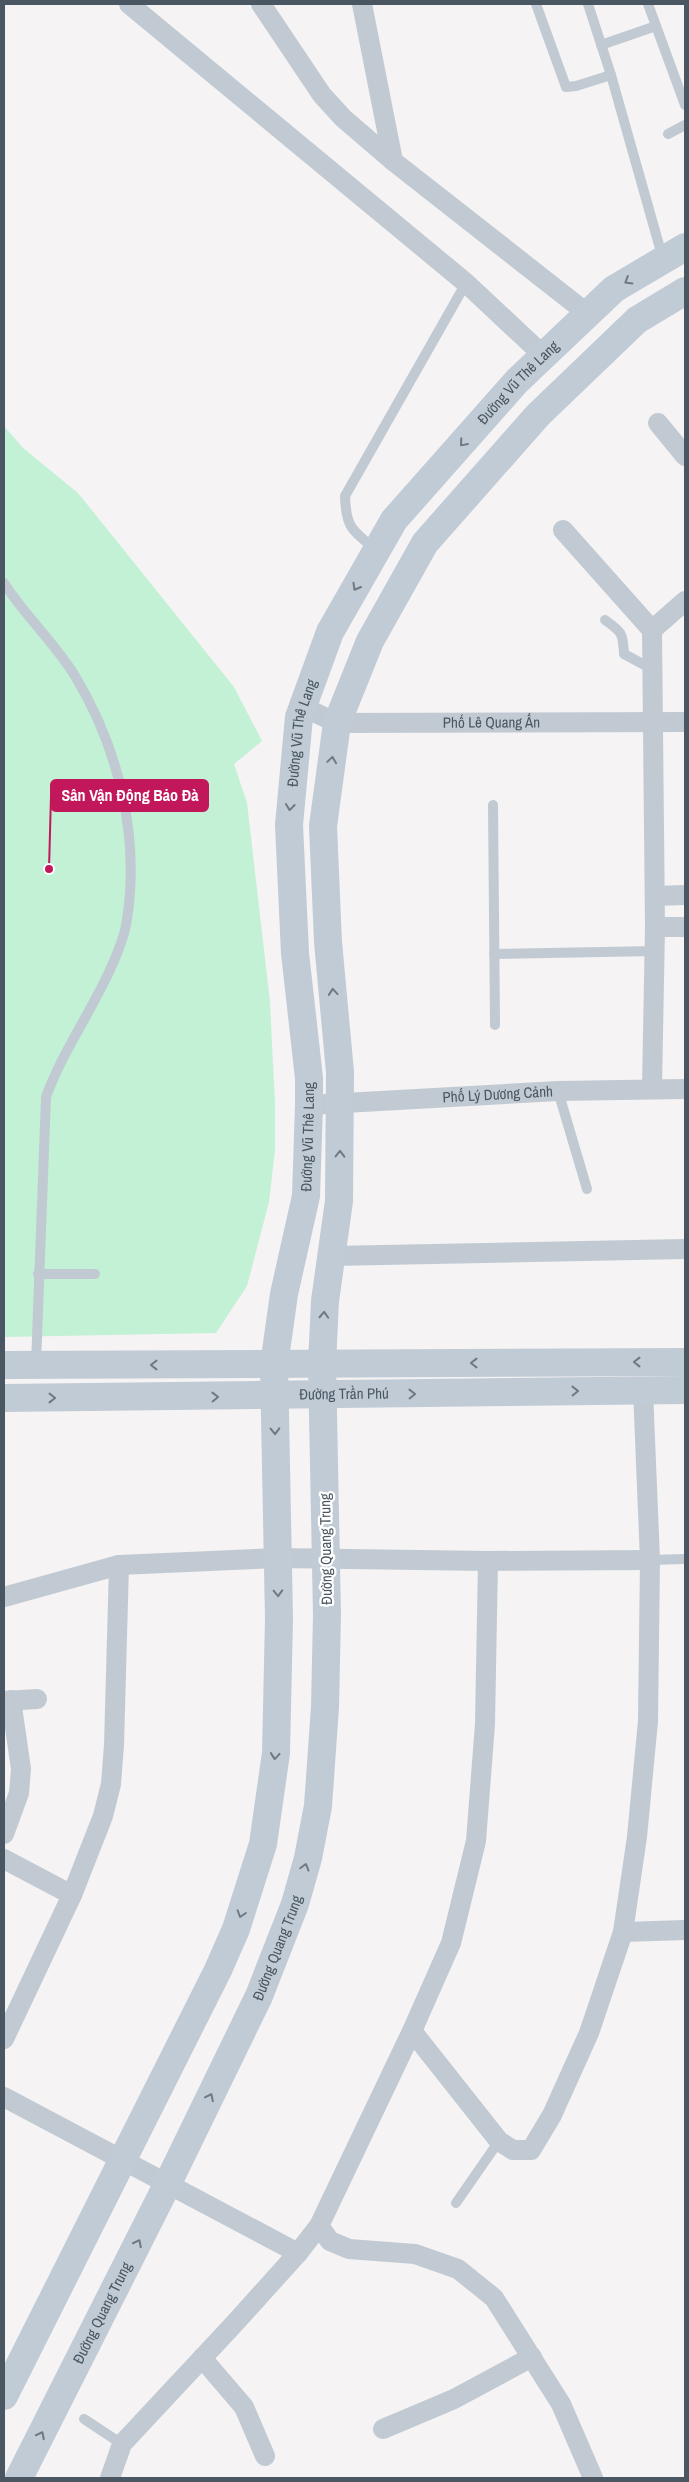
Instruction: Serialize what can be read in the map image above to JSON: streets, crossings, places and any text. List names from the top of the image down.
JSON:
{
  "streets": {
    "main road": ["Đường Vũ Thê Lang", "Đường Trần Phú", "Đường Quang Trung"],
    "street": ["Phố Lê Quang Ấn", "Phố Lý Dương Cảnh"]
  },
  "crossings": [
    ["Đường Vũ Thê Lang", "Phố Lê Quang Ấn"],
    ["Đường Vũ Thê Lang", "Phố Lý Dương Cảnh"],
    ["Đường Vũ Thê Lang", "Đường Trần Phú"],
    ["Đường Vũ Thê Lang", "Đường Quang Trung"],
    ["Đường Trần Phú", "Đường Quang Trung"]
  ],
  "places": ["Sân Vận Động Bảo Đà"]
}
